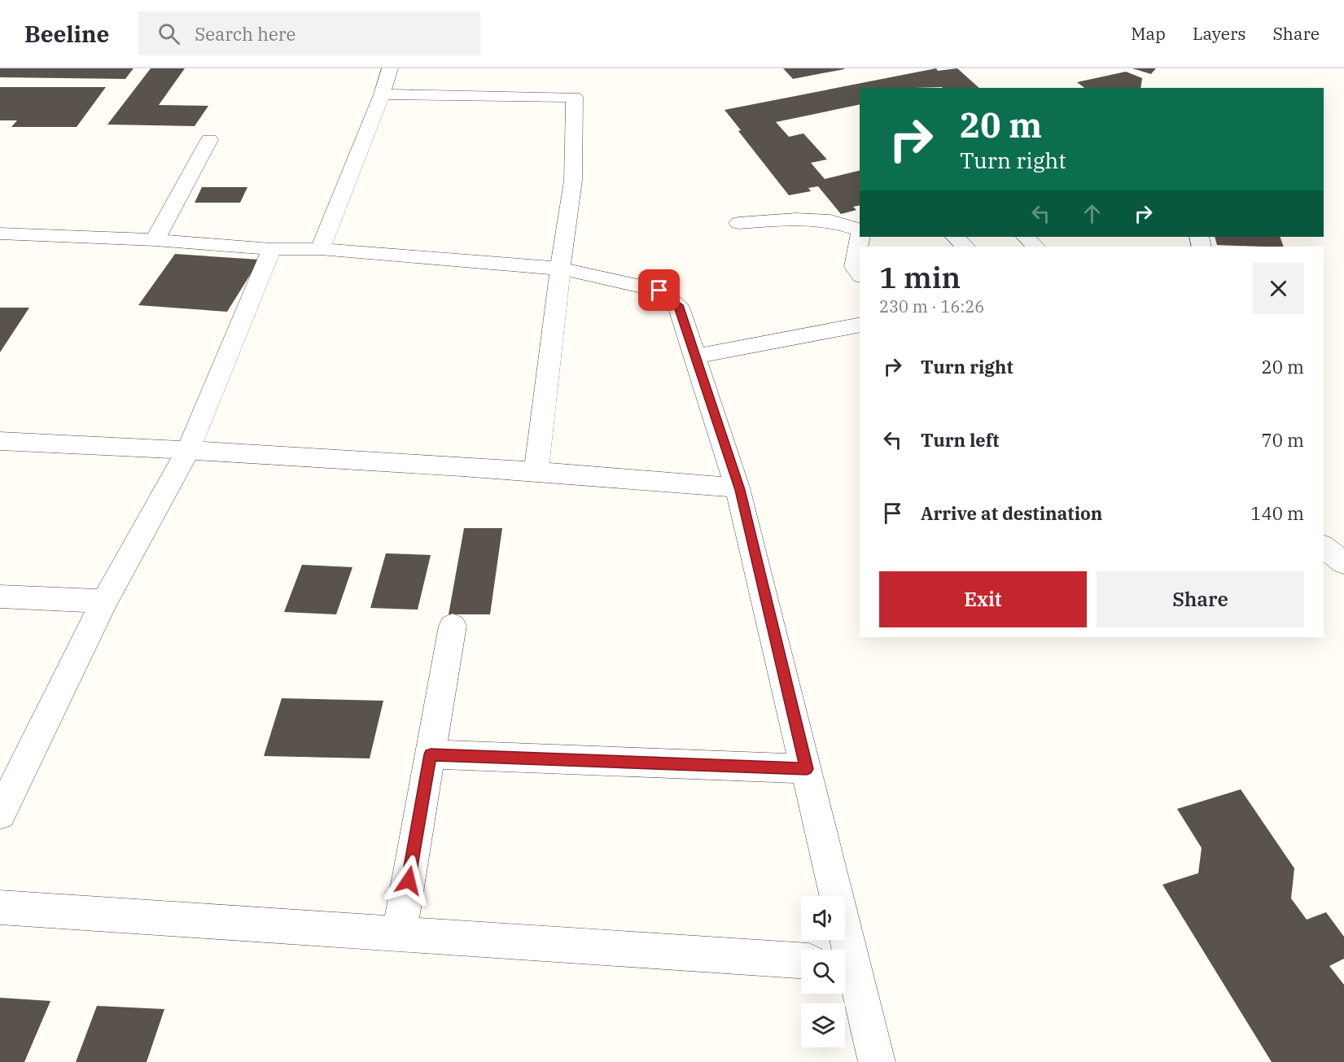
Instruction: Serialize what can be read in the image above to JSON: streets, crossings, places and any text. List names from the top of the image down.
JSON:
{
  "page": {
    "header": "Beeline",
    "search": "Search here",
    "nav": ["Map", "Layers", "Share"],
    "turn": ["20 m", "Turn right"],
    "heading": ["1 min", "230 m · 16:26"],
    "list": [
      {
        "name": "Turn right",
        "value": "20 m"
      },
      {
        "name": "Turn left",
        "value": "70 m"
      },
      {
        "name": "Arrive at destination",
        "value": "140 m"
      }
    ],
    "buttons": ["Exit", "Share"]
  }
}
